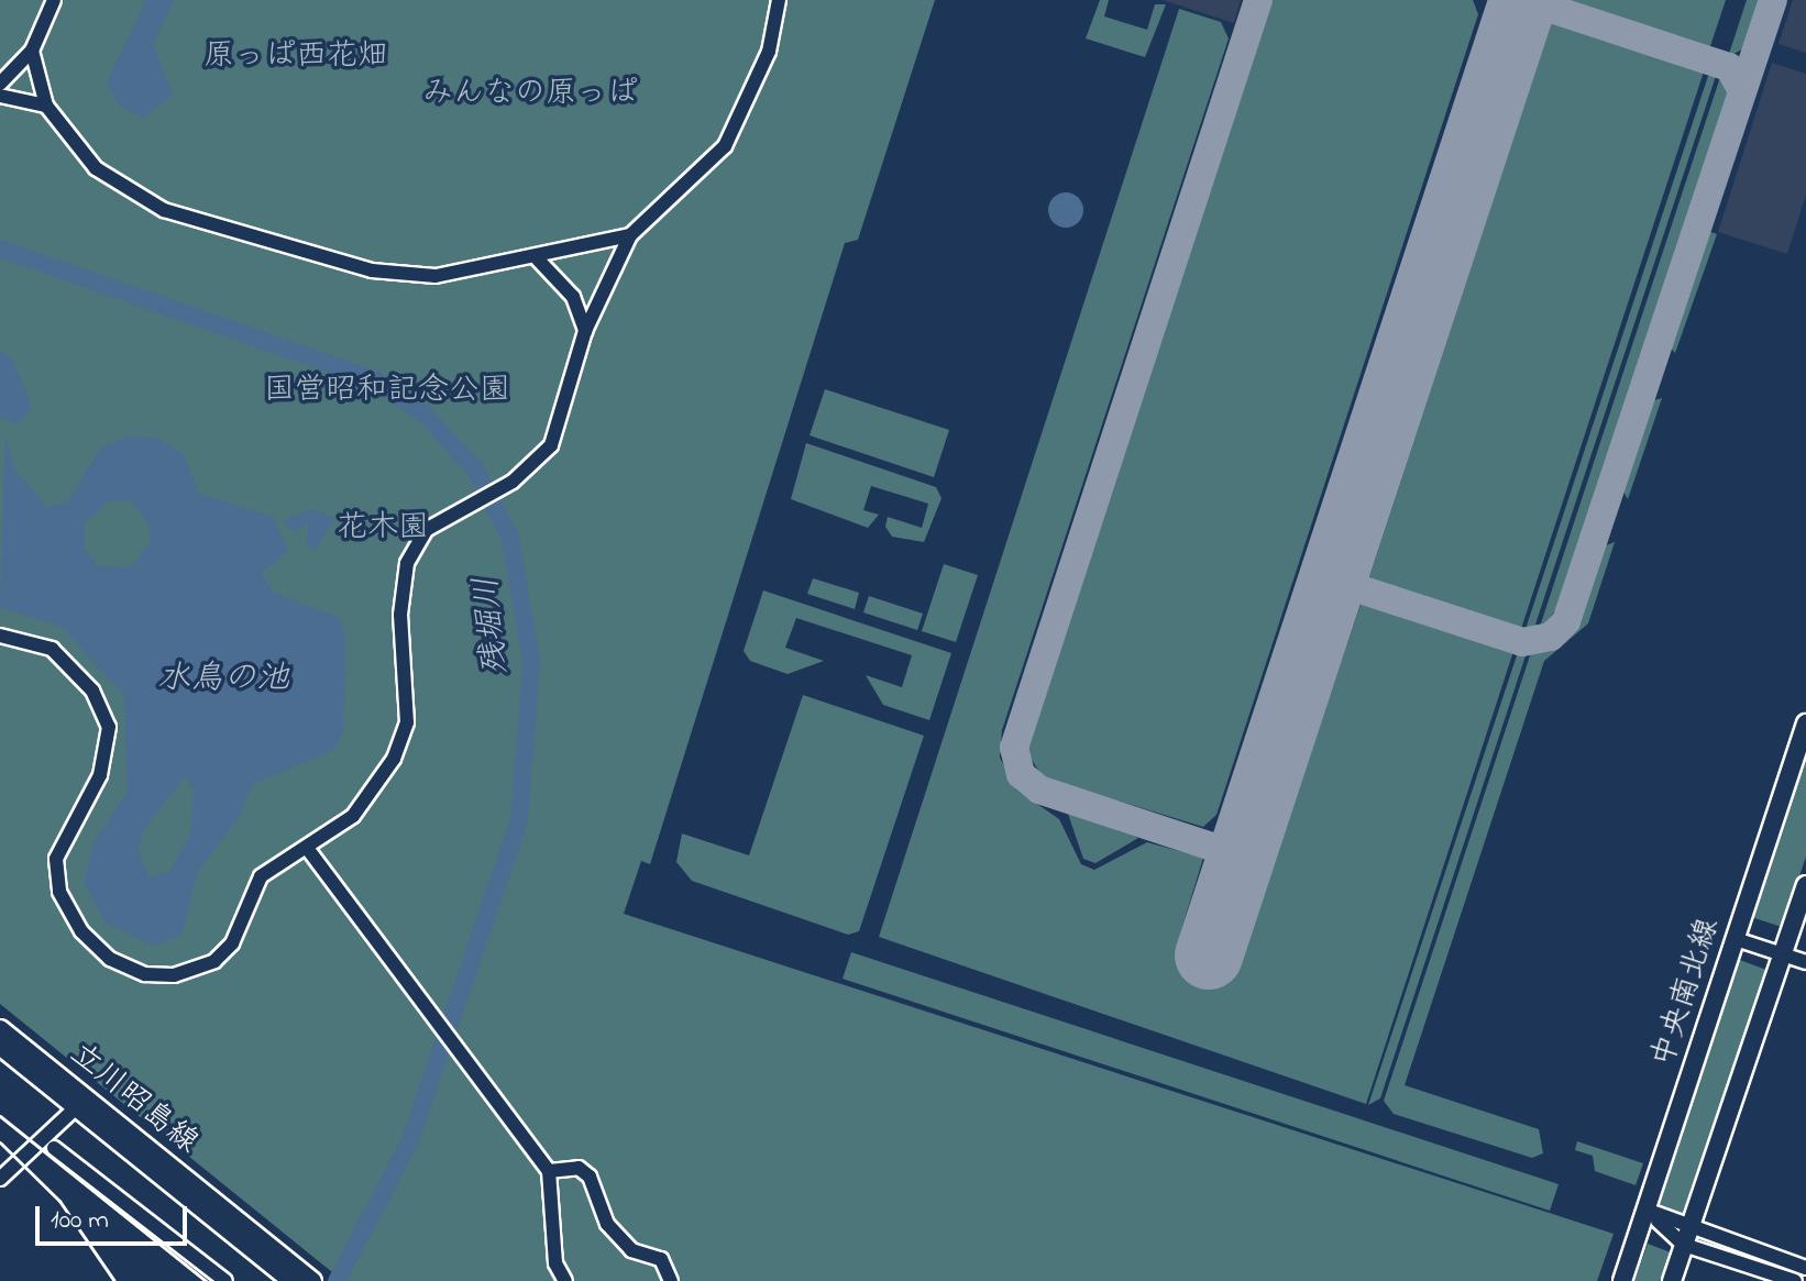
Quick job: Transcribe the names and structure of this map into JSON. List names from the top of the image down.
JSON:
{
  "streets": {
    "main road": ["中央南北線", "立川昭島線"]
  },
  "water": ["残堀川", "水鳥の池"],
  "parks": [
    "原っぱ西花畑",
    "みんなの原っぱ",
    "国営昭和記念公園",
    "花木園"
  ],
  "scale_bar": "100 m"
}
